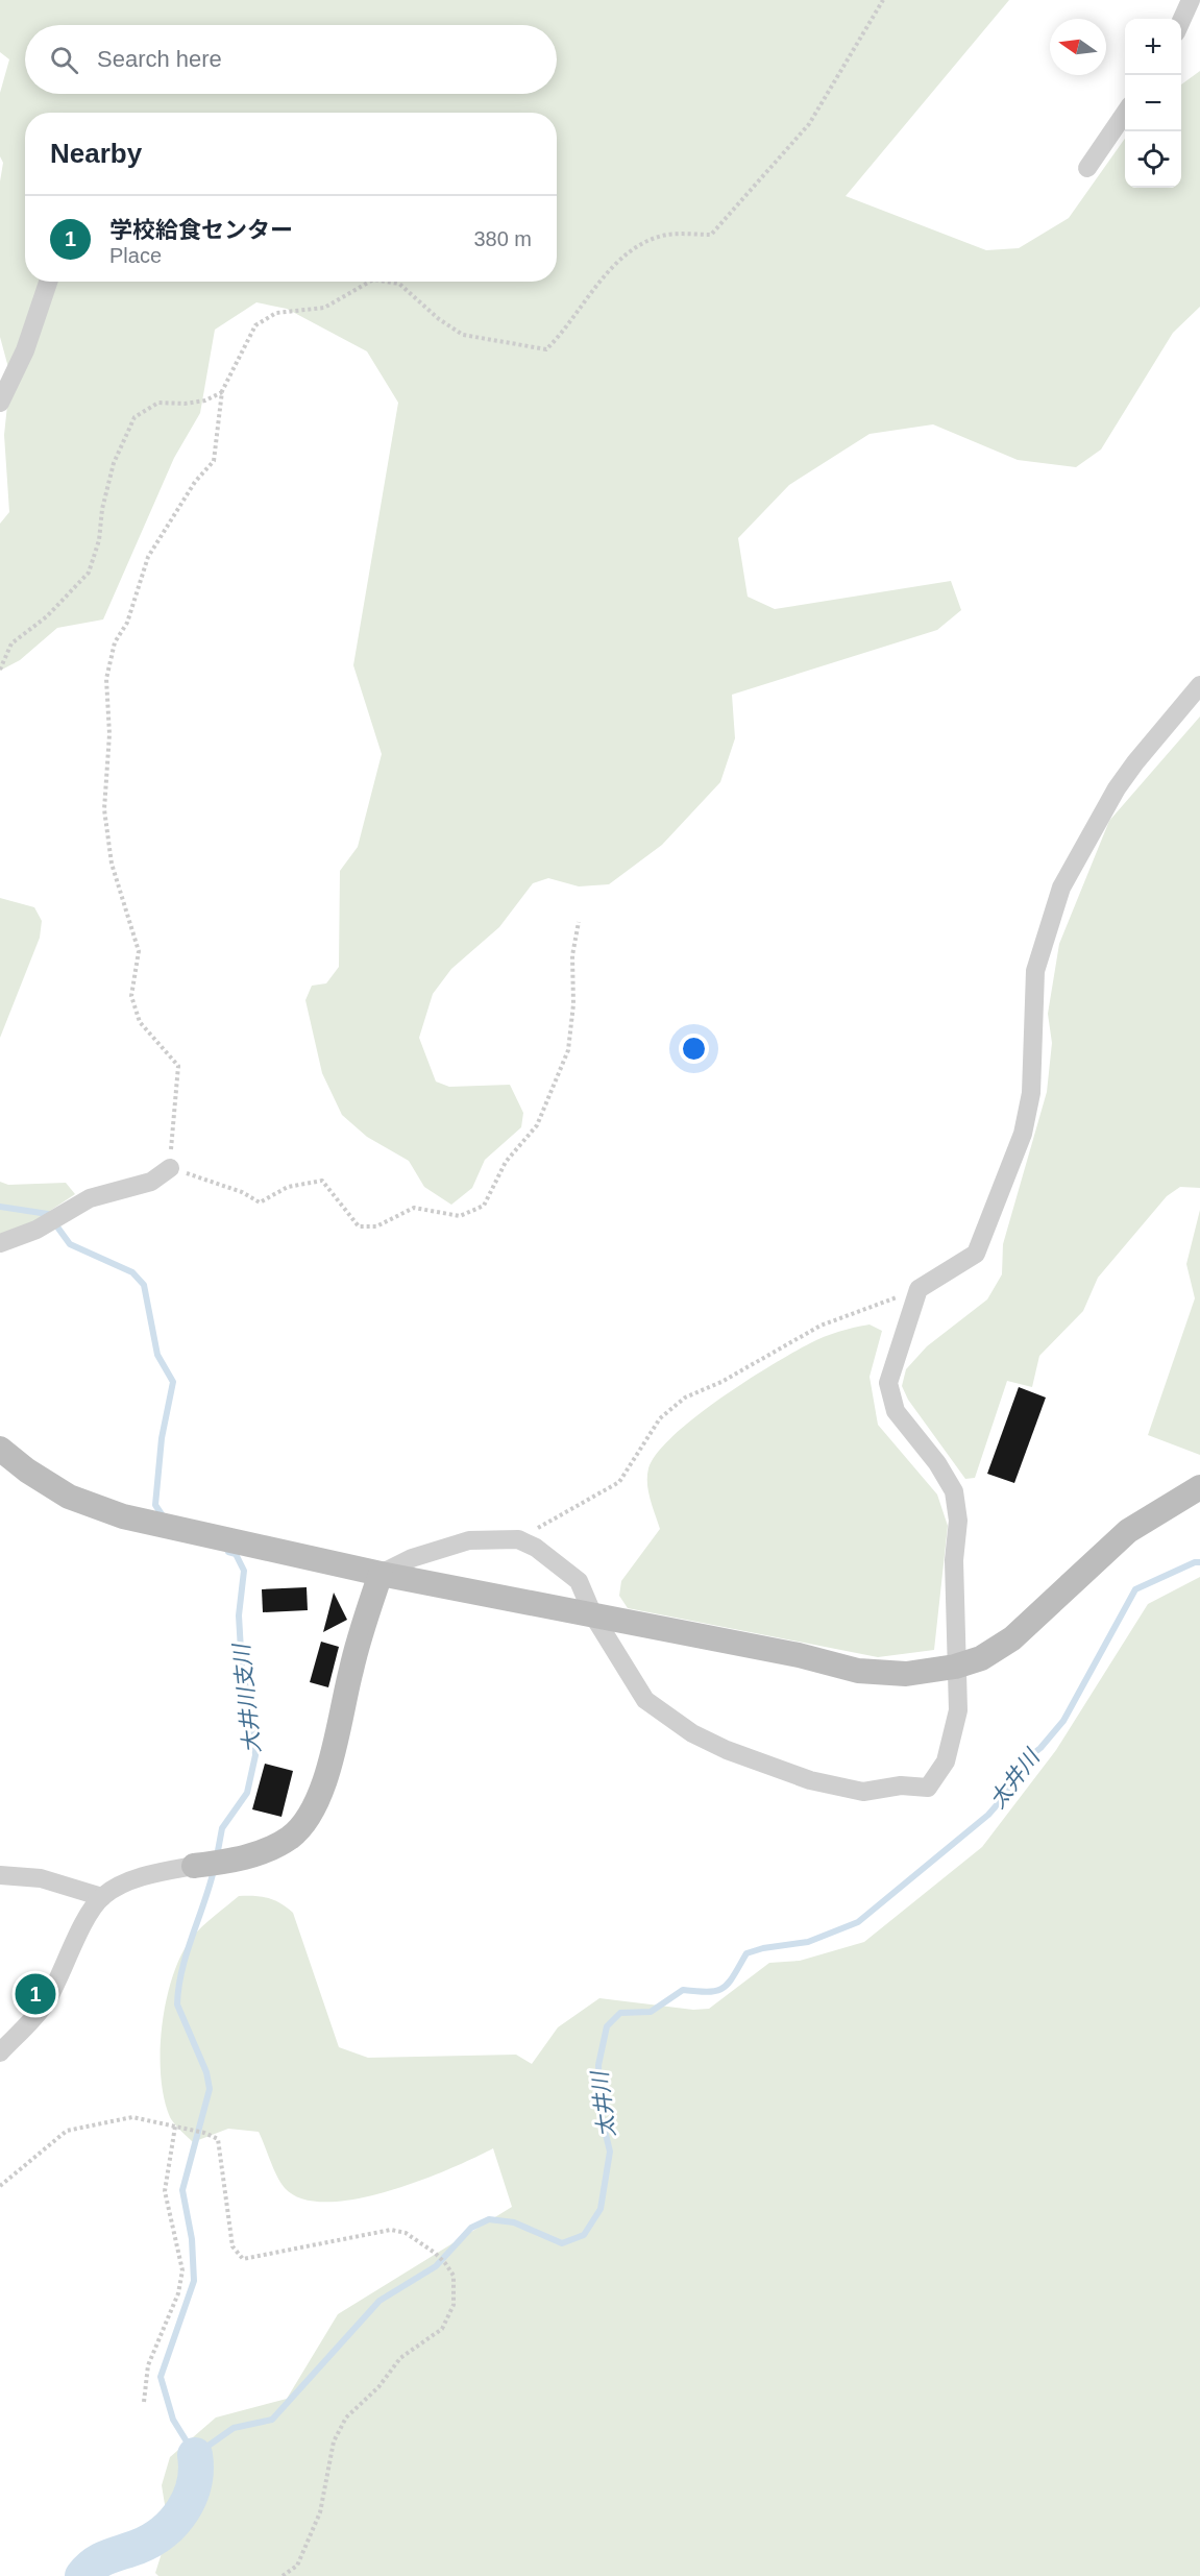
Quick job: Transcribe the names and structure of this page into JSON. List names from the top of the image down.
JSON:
{
  "water": ["大井川支川", "太井川"],
  "north": "left",
  "page": {
    "map_buttons": ["+", "−"],
    "search": "Search here",
    "heading": "Nearby",
    "list": [
      {
        "mark": "1",
        "name": "学校給食センター",
        "note": "Place",
        "value": "380 m"
      }
    ],
    "pins": "1"
  }
}
